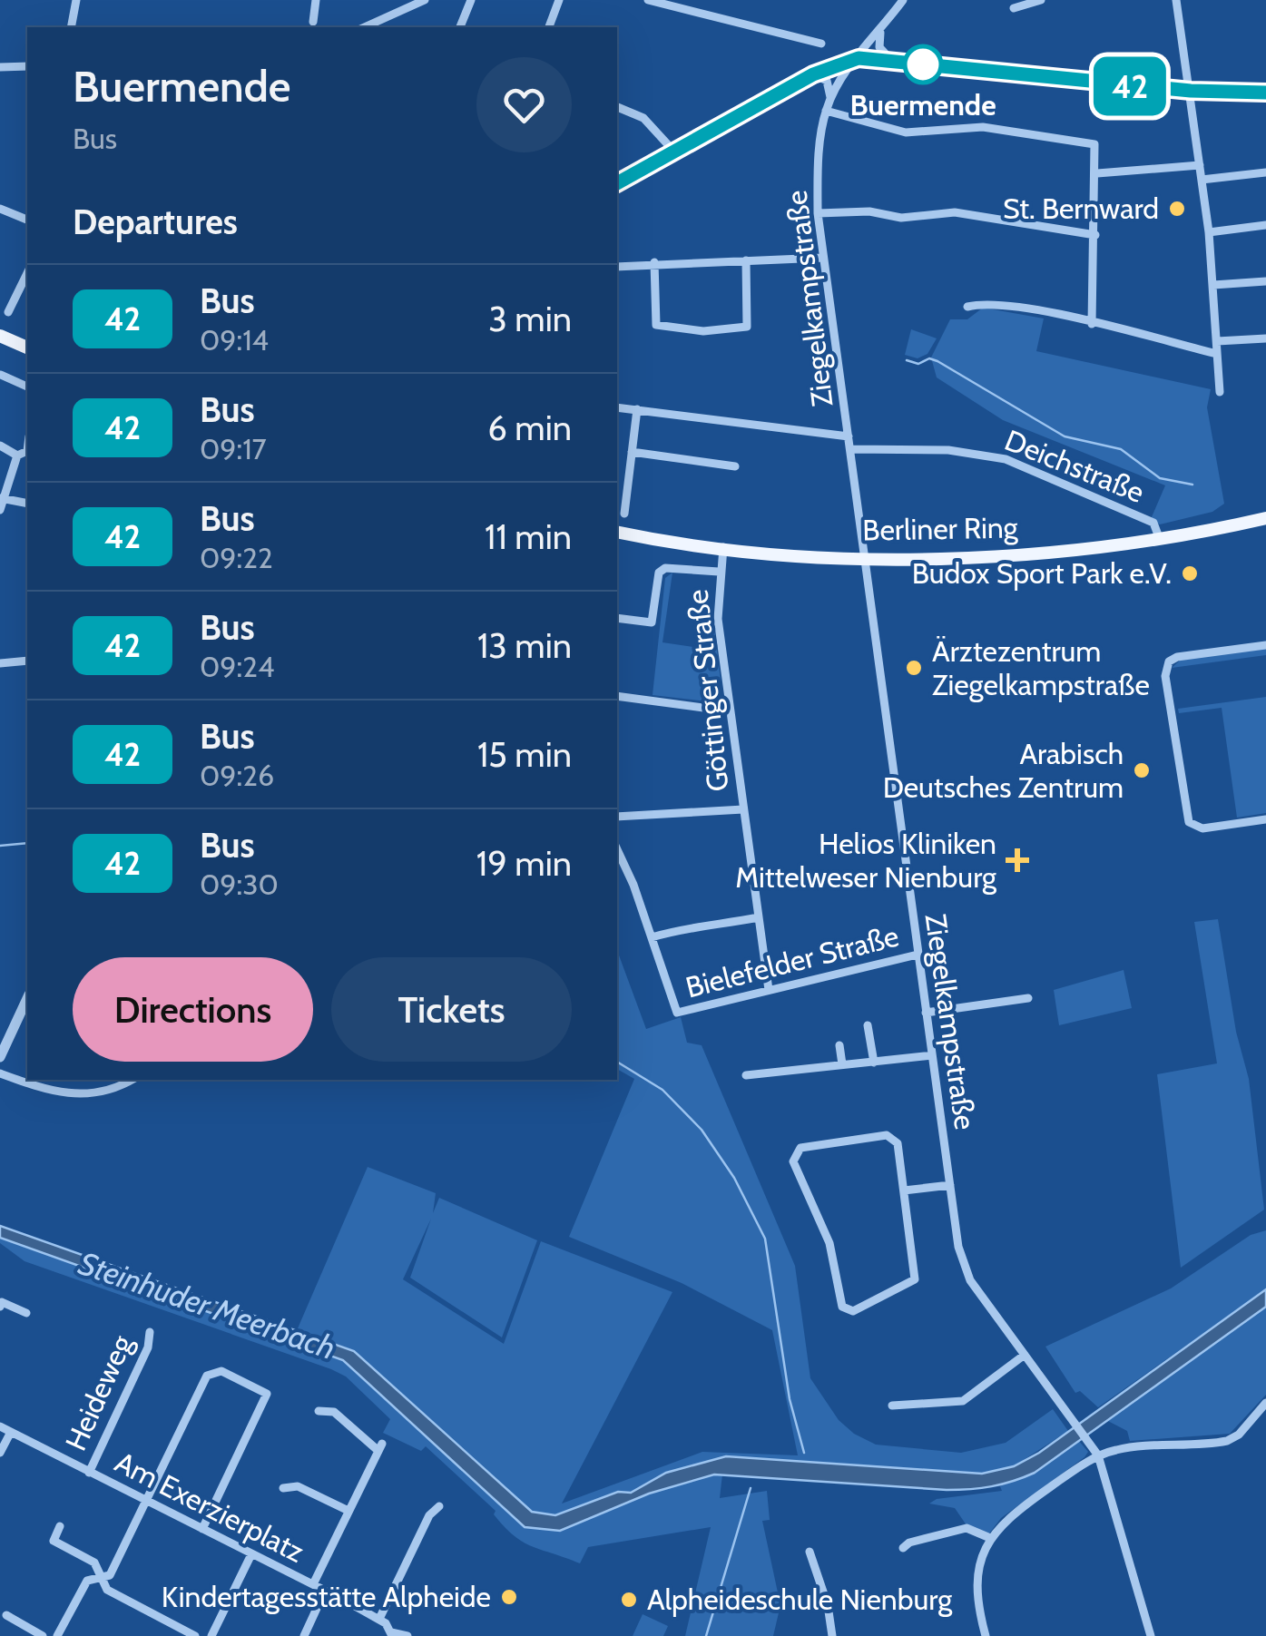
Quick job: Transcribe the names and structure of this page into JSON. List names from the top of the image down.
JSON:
{
  "streets": {
    "main road": ["Berliner Ring"],
    "street": [
      "Ziegelkampstraße",
      "Deichstraße",
      "Göttinger Straße",
      "Bielefelder Straße",
      "Heideweg",
      "Am Exerzierplatz"
    ]
  },
  "crossings": [
    ["Ziegelkampstraße", "Deichstraße"],
    ["Ziegelkampstraße", "Berliner Ring"],
    ["Ziegelkampstraße", "Bielefelder Straße"],
    ["Deichstraße", "Berliner Ring"],
    ["Berliner Ring", "Göttinger Straße"],
    ["Göttinger Straße", "Bielefelder Straße"],
    ["Heideweg", "Am Exerzierplatz"]
  ],
  "water": ["Steinhuder Meerbach"],
  "places": {
    "other": [
      "Buermende",
      "St. Bernward",
      "Budox Sport Park e.V.",
      "Ärztezentrum Ziegelkampstraße",
      "Arabisch Deutsches Zentrum",
      "Kindertagesstätte Alpheide",
      "Alpheideschule Nienburg"
    ],
    "health": ["Helios Kliniken Mittelweser Nienburg"]
  },
  "lines": ["bus line 42"],
  "page": {
    "on_map": "42",
    "heading": [
      ["Buermende", "Bus"],
      "Departures"
    ],
    "list": [
      {
        "mark": "42",
        "name": "Bus",
        "note": "09:14",
        "value": "3 min"
      },
      {
        "mark": "42",
        "name": "Bus",
        "note": "09:17",
        "value": "6 min"
      },
      {
        "mark": "42",
        "name": "Bus",
        "note": "09:22",
        "value": "11 min"
      },
      {
        "mark": "42",
        "name": "Bus",
        "note": "09:24",
        "value": "13 min"
      },
      {
        "mark": "42",
        "name": "Bus",
        "note": "09:26",
        "value": "15 min"
      },
      {
        "mark": "42",
        "name": "Bus",
        "note": "09:30",
        "value": "19 min"
      }
    ],
    "buttons": ["Directions", "Tickets"]
  }
}
